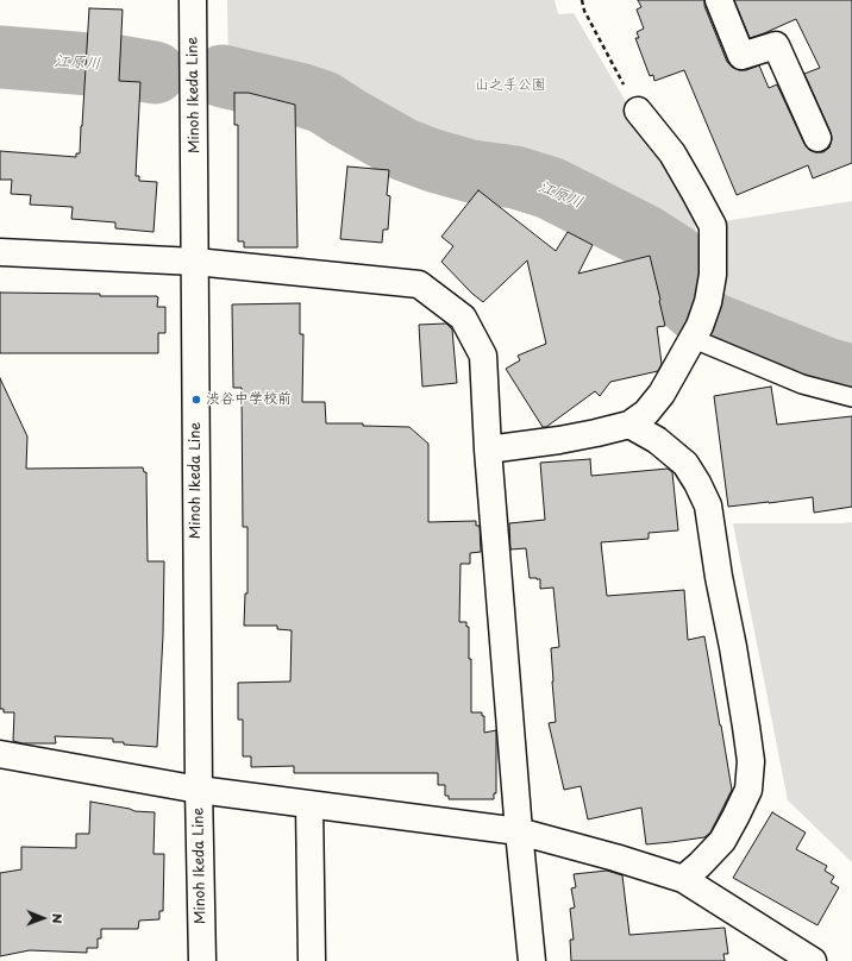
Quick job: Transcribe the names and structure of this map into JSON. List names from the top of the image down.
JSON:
{
  "streets": {
    "street": ["Minoh Ikeda Line"]
  },
  "water": ["江原川"],
  "parks": ["山之手公園"],
  "places": ["渋谷中学校前"],
  "north": "right"
}
